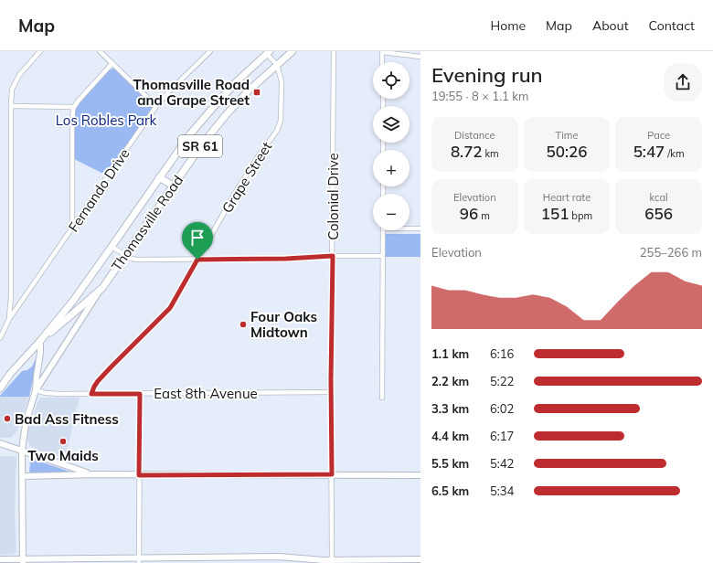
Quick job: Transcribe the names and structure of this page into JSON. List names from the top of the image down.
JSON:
{
  "streets": {
    "main road": ["SR 61", "Thomasville Road"],
    "street": [
      "Grape Street",
      "Fernando Drive",
      "Colonial Drive",
      "East 8th Avenue"
    ]
  },
  "crossings": [
    ["Grape Street", "Thomasville Road"],
    ["Grape Street", "East 8th Avenue"],
    ["Colonial Drive", "East 8th Avenue"]
  ],
  "parks": ["Los Robles Park"],
  "places": {
    "transit": ["Thomasville Road and Grape Street"],
    "other": ["Four Oaks Midtown", "Bad Ass Fitness", "Two Maids"]
  },
  "page": {
    "header": "Map",
    "nav": [
      "Home",
      "Map",
      "About",
      "Contact"
    ],
    "heading": ["Evening run", "19:55 · 8 × 1.1 km"],
    "map_buttons": ["+", "−"],
    "stats": [
      ["Distance", "8.72 km"],
      ["Time", "50:26"],
      ["Pace", "5:47 /km"],
      ["Elevation", "96 m"],
      ["Heart rate", "151 bpm"],
      ["kcal", "656"]
    ],
    "chart": ["Elevation", "255–266 m"],
    "list": [
      {
        "name": "1.1 km",
        "note": "6:16"
      },
      {
        "name": "2.2 km",
        "note": "5:22"
      },
      {
        "name": "3.3 km",
        "note": "6:02"
      },
      {
        "name": "4.4 km",
        "note": "6:17"
      },
      {
        "name": "5.5 km",
        "note": "5:42"
      },
      {
        "name": "6.5 km",
        "note": "5:34"
      }
    ]
  }
}
